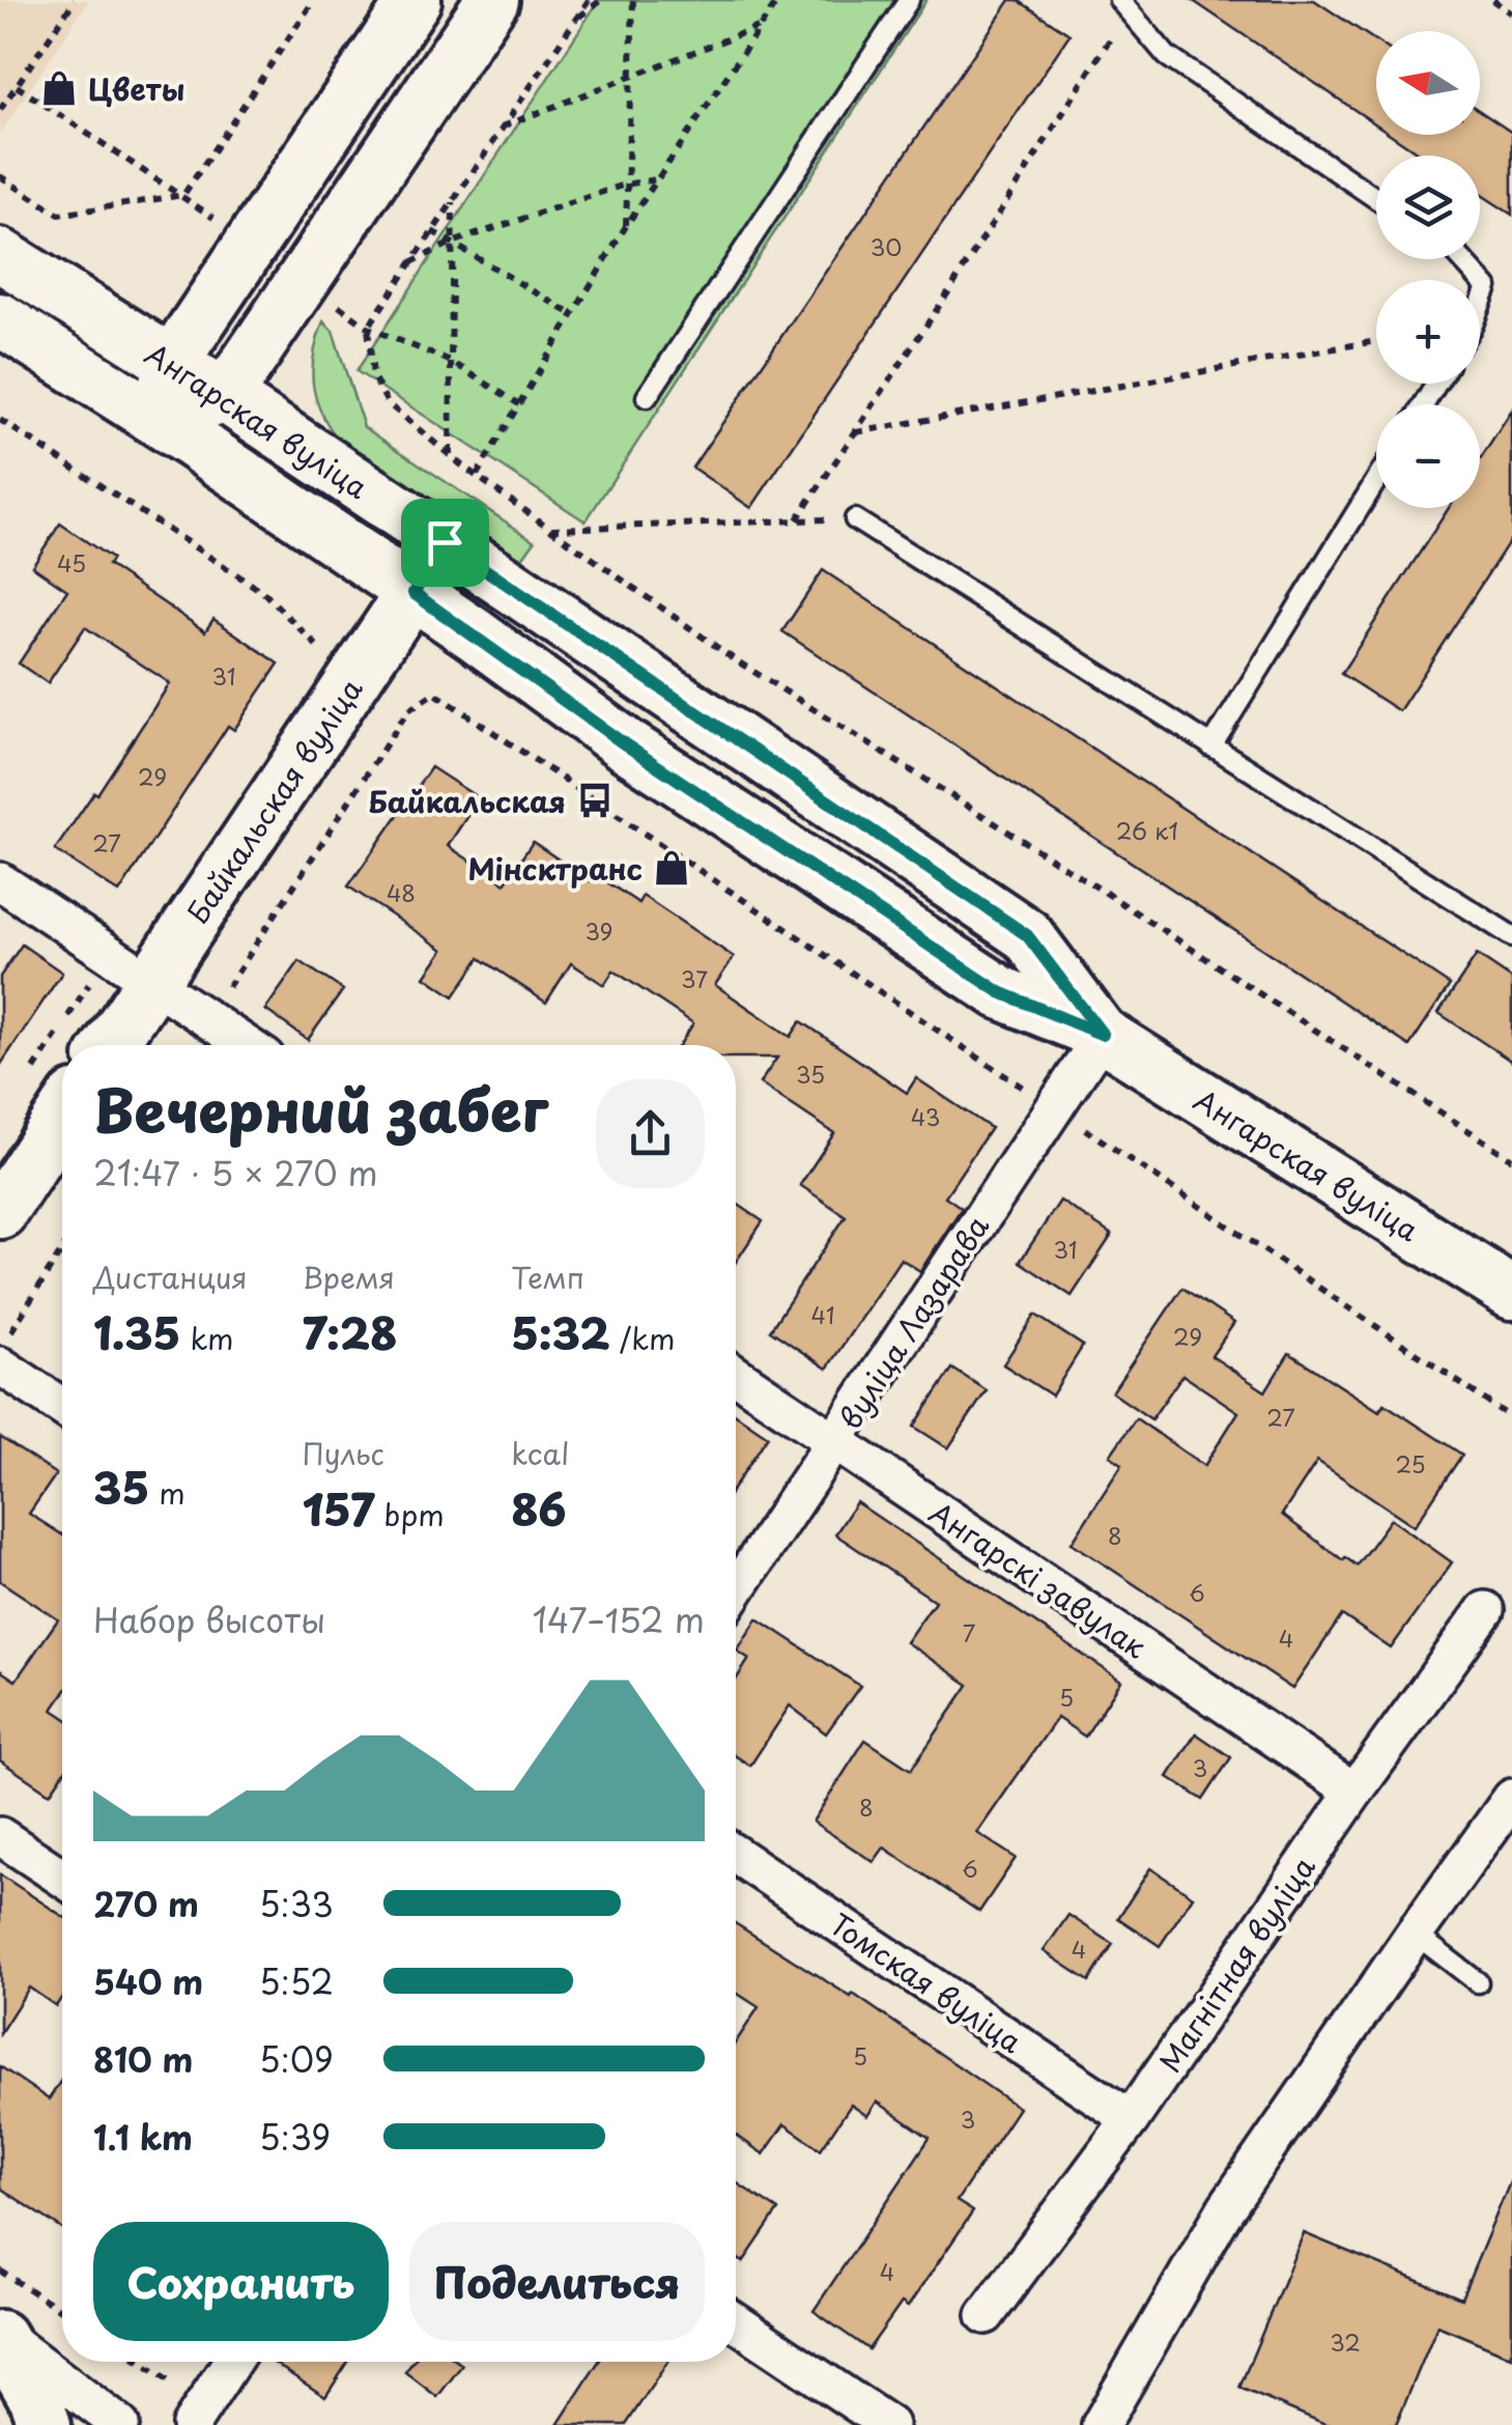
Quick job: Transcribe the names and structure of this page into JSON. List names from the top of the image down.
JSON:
{
  "streets": {
    "main road": ["Ангарская вуліца", "Байкальская вуліца"],
    "street": [
      "вуліца Лазарава",
      "Ангарскі завулак",
      "Магнітная вуліца",
      "Томская вуліца"
    ]
  },
  "crossings": [
    ["Ангарская вуліца", "Байкальская вуліца"],
    ["Ангарская вуліца", "вуліца Лазарава"],
    ["вуліца Лазарава", "Ангарскі завулак"],
    ["Ангарскі завулак", "Магнітная вуліца"],
    ["Магнітная вуліца", "Томская вуліца"]
  ],
  "places": {
    "shop": ["Цветы", "Мінсктранс"],
    "bus stop": ["Байкальская"]
  },
  "house_numbers": [
    "30",
    "45",
    "31",
    "29",
    "26 к1",
    "27",
    "48",
    "39",
    "37",
    "35",
    "43",
    "31",
    "41",
    "29",
    "27",
    "25",
    "8",
    "6",
    "7",
    "4",
    "5",
    "3",
    "8",
    "6",
    "4",
    "5",
    "3",
    "4",
    "32"
  ],
  "north": "left",
  "page": {
    "map_buttons": ["+", "−"],
    "heading": ["Вечерний забег", "21:47 · 5 × 270 m"],
    "stats": [
      ["Дистанция", "1.35 km"],
      ["Время", "7:28"],
      ["Темп", "5:32 /km"],
      ["35 m"],
      ["Пульс", "157 bpm"],
      ["kcal", "86"]
    ],
    "chart": ["Набор высоты", "147–152 m"],
    "list": [
      {
        "name": "270 m",
        "note": "5:33"
      },
      {
        "name": "540 m",
        "note": "5:52"
      },
      {
        "name": "810 m",
        "note": "5:09"
      },
      {
        "name": "1.1 km",
        "note": "5:39"
      }
    ],
    "buttons": ["Сохранить", "Поделиться"]
  }
}
